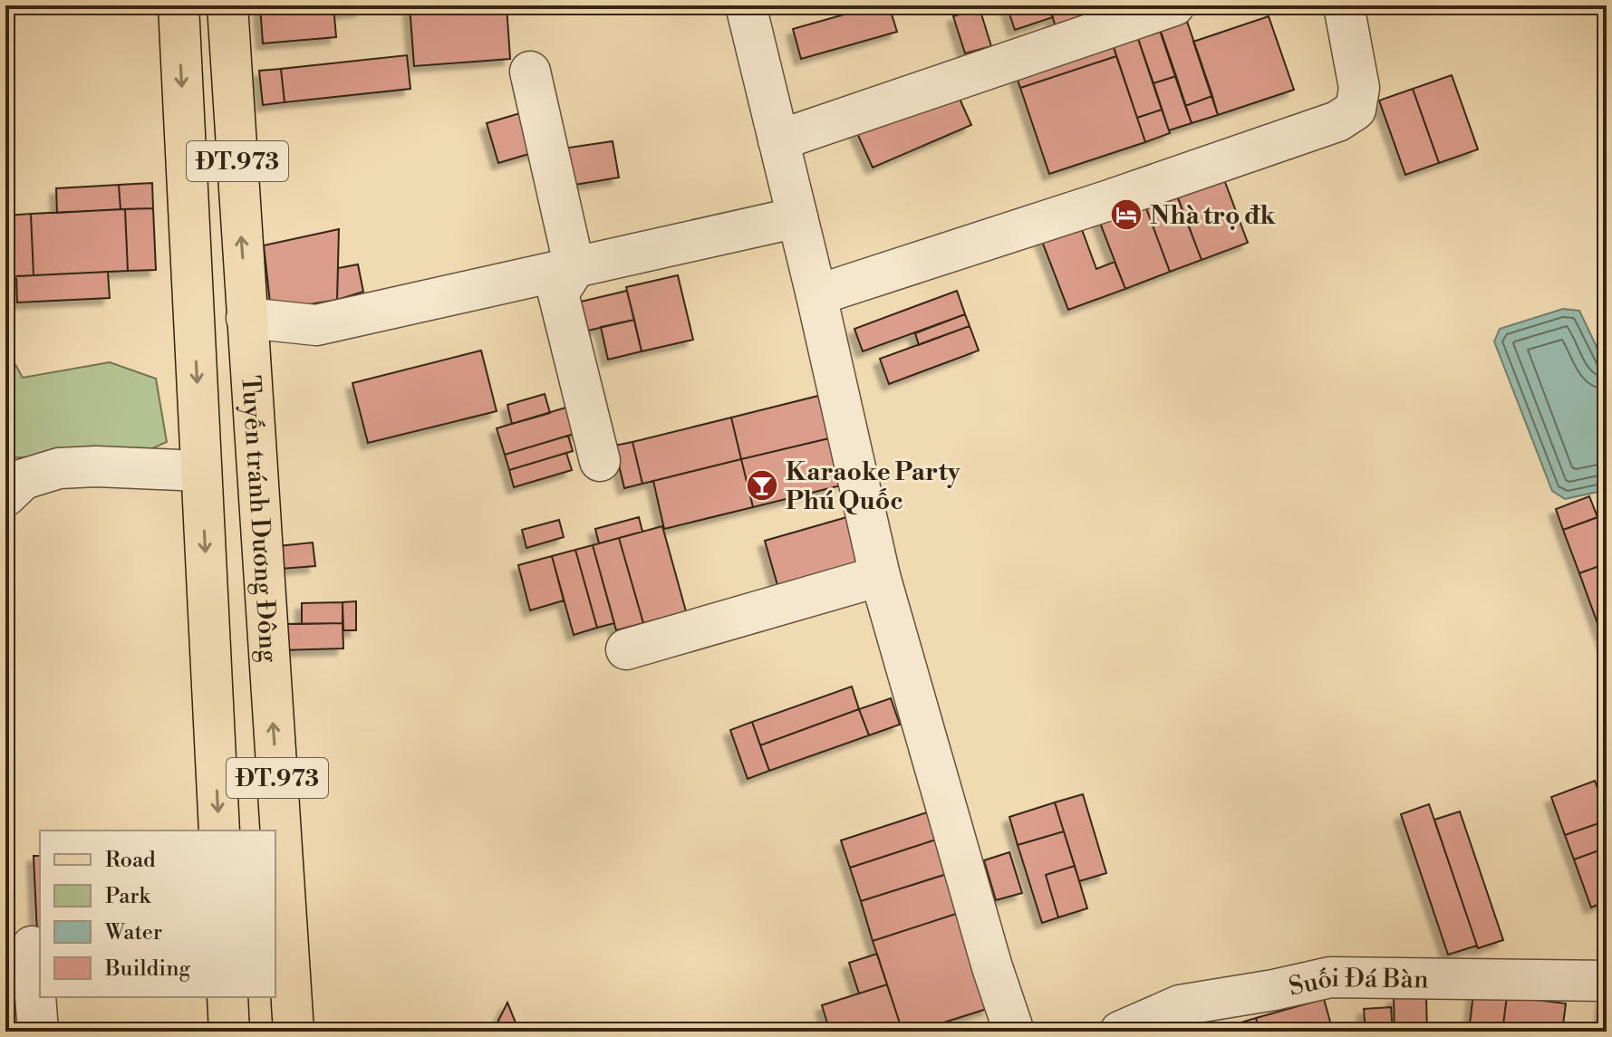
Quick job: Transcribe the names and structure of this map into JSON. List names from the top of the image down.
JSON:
{
  "streets": {
    "main road": ["ĐT.973", "Tuyến tránh Dương Đông"],
    "street": ["Suối Đá Bàn"]
  },
  "places": {
    "hotel": ["Nhà trọ đk"],
    "bar": ["Karaoke Party Phú Quốc"]
  },
  "legend": [
    "Road",
    "Park",
    "Water",
    "Building"
  ]
}
